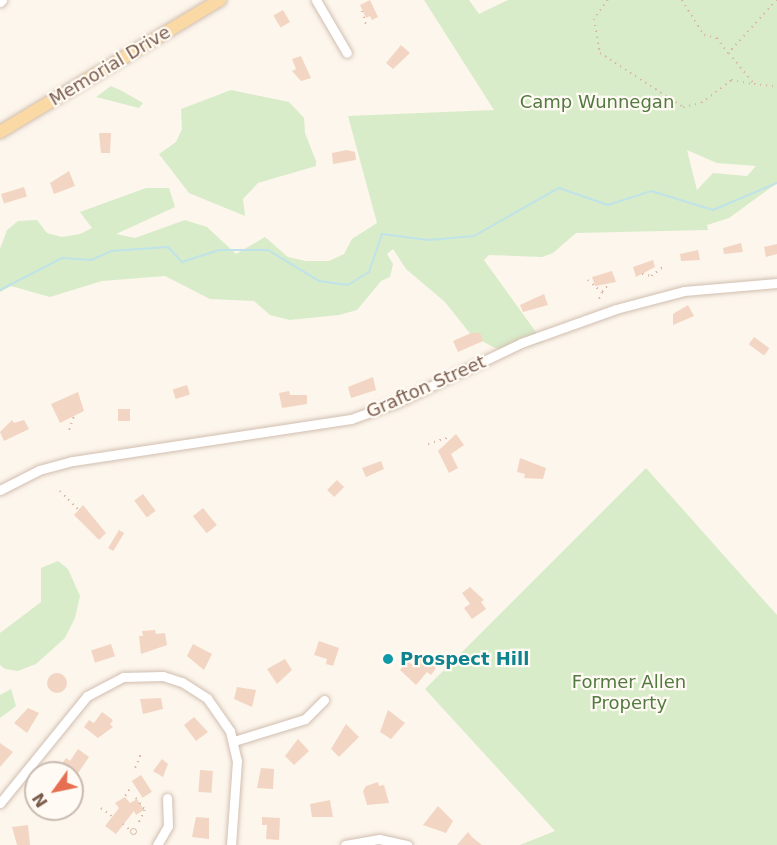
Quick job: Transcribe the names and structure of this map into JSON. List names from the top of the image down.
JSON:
{
  "streets": {
    "main road": ["Memorial Drive"],
    "street": ["Grafton Street"]
  },
  "parks": ["Camp Wunnegan", "Former Allen Property"],
  "places": ["Prospect Hill"],
  "north": "bottom left"
}
